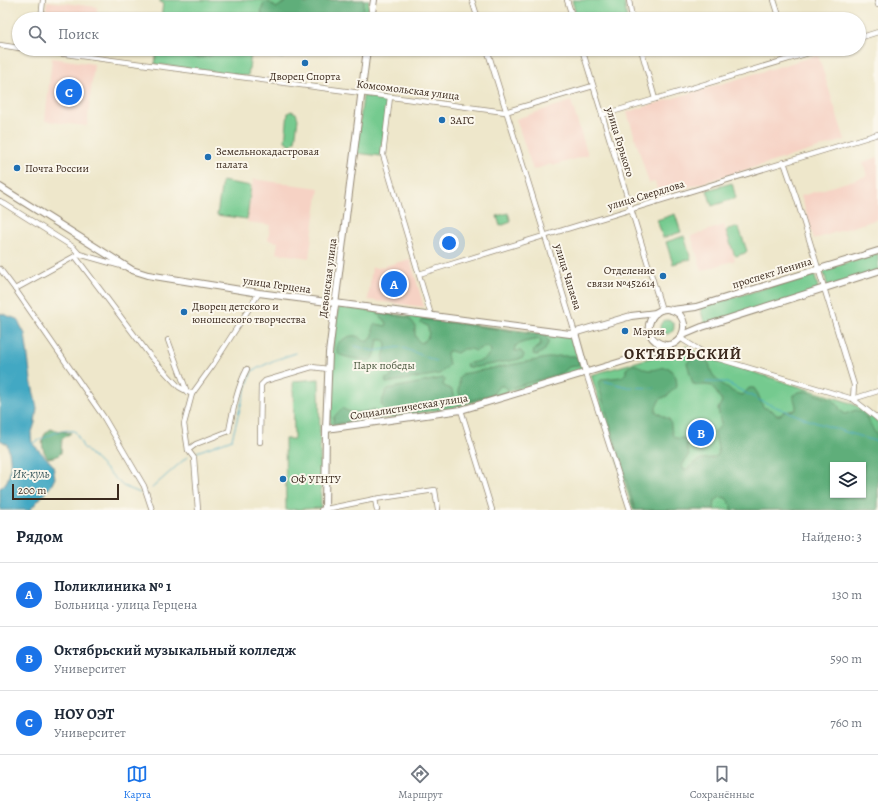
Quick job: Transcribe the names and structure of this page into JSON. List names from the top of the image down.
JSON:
{
  "streets": {
    "main road": [
      "проспект Ленина",
      "улица Чапаева",
      "Девонская улица",
      "улица Герцена",
      "Социалистическая улица"
    ],
    "street": ["Комсомольская улица", "улица Горького", "улица Свердлова"]
  },
  "crossings": [
    ["Комсомольская улица", "улица Горького"],
    ["Комсомольская улица", "улица Чапаева"],
    ["Комсомольская улица", "Девонская улица"],
    ["улица Горького", "улица Свердлова"],
    ["улица Горького", "проспект Ленина"],
    ["улица Свердлова", "улица Чапаева"],
    ["улица Чапаева", "улица Герцена"],
    ["улица Чапаева", "Социалистическая улица"],
    ["Девонская улица", "улица Герцена"],
    ["Девонская улица", "Социалистическая улица"]
  ],
  "districts": ["ОКТЯБРЬСКИЙ"],
  "water": ["Ик-куль"],
  "parks": ["Парк победы"],
  "places": [
    "Дворец Спорта",
    "ЗАГС",
    "Земельнокадастровая палата",
    "Почта России",
    "Отделение связи №452614",
    "Дворец детского и юношеского творчества",
    "Мэрия",
    "ОФ УГНТУ"
  ],
  "scale_bar": "200 m",
  "page": {
    "search": "Поиск",
    "pins": ["C", "A", "B"],
    "scale": "200 m",
    "heading": ["Рядом", "Найдено: 3"],
    "list": [
      {
        "mark": "A",
        "name": "Поликлиника № 1",
        "note": "Больница · улица Герцена",
        "value": "130 m"
      },
      {
        "mark": "B",
        "name": "Октябрьский музыкальный колледж",
        "note": "Университет",
        "value": "590 m"
      },
      {
        "mark": "C",
        "name": "НОУ ОЭТ",
        "note": "Университет",
        "value": "760 m"
      }
    ],
    "nav": ["Карта", "Маршрут", "Сохранённые"]
  }
}
